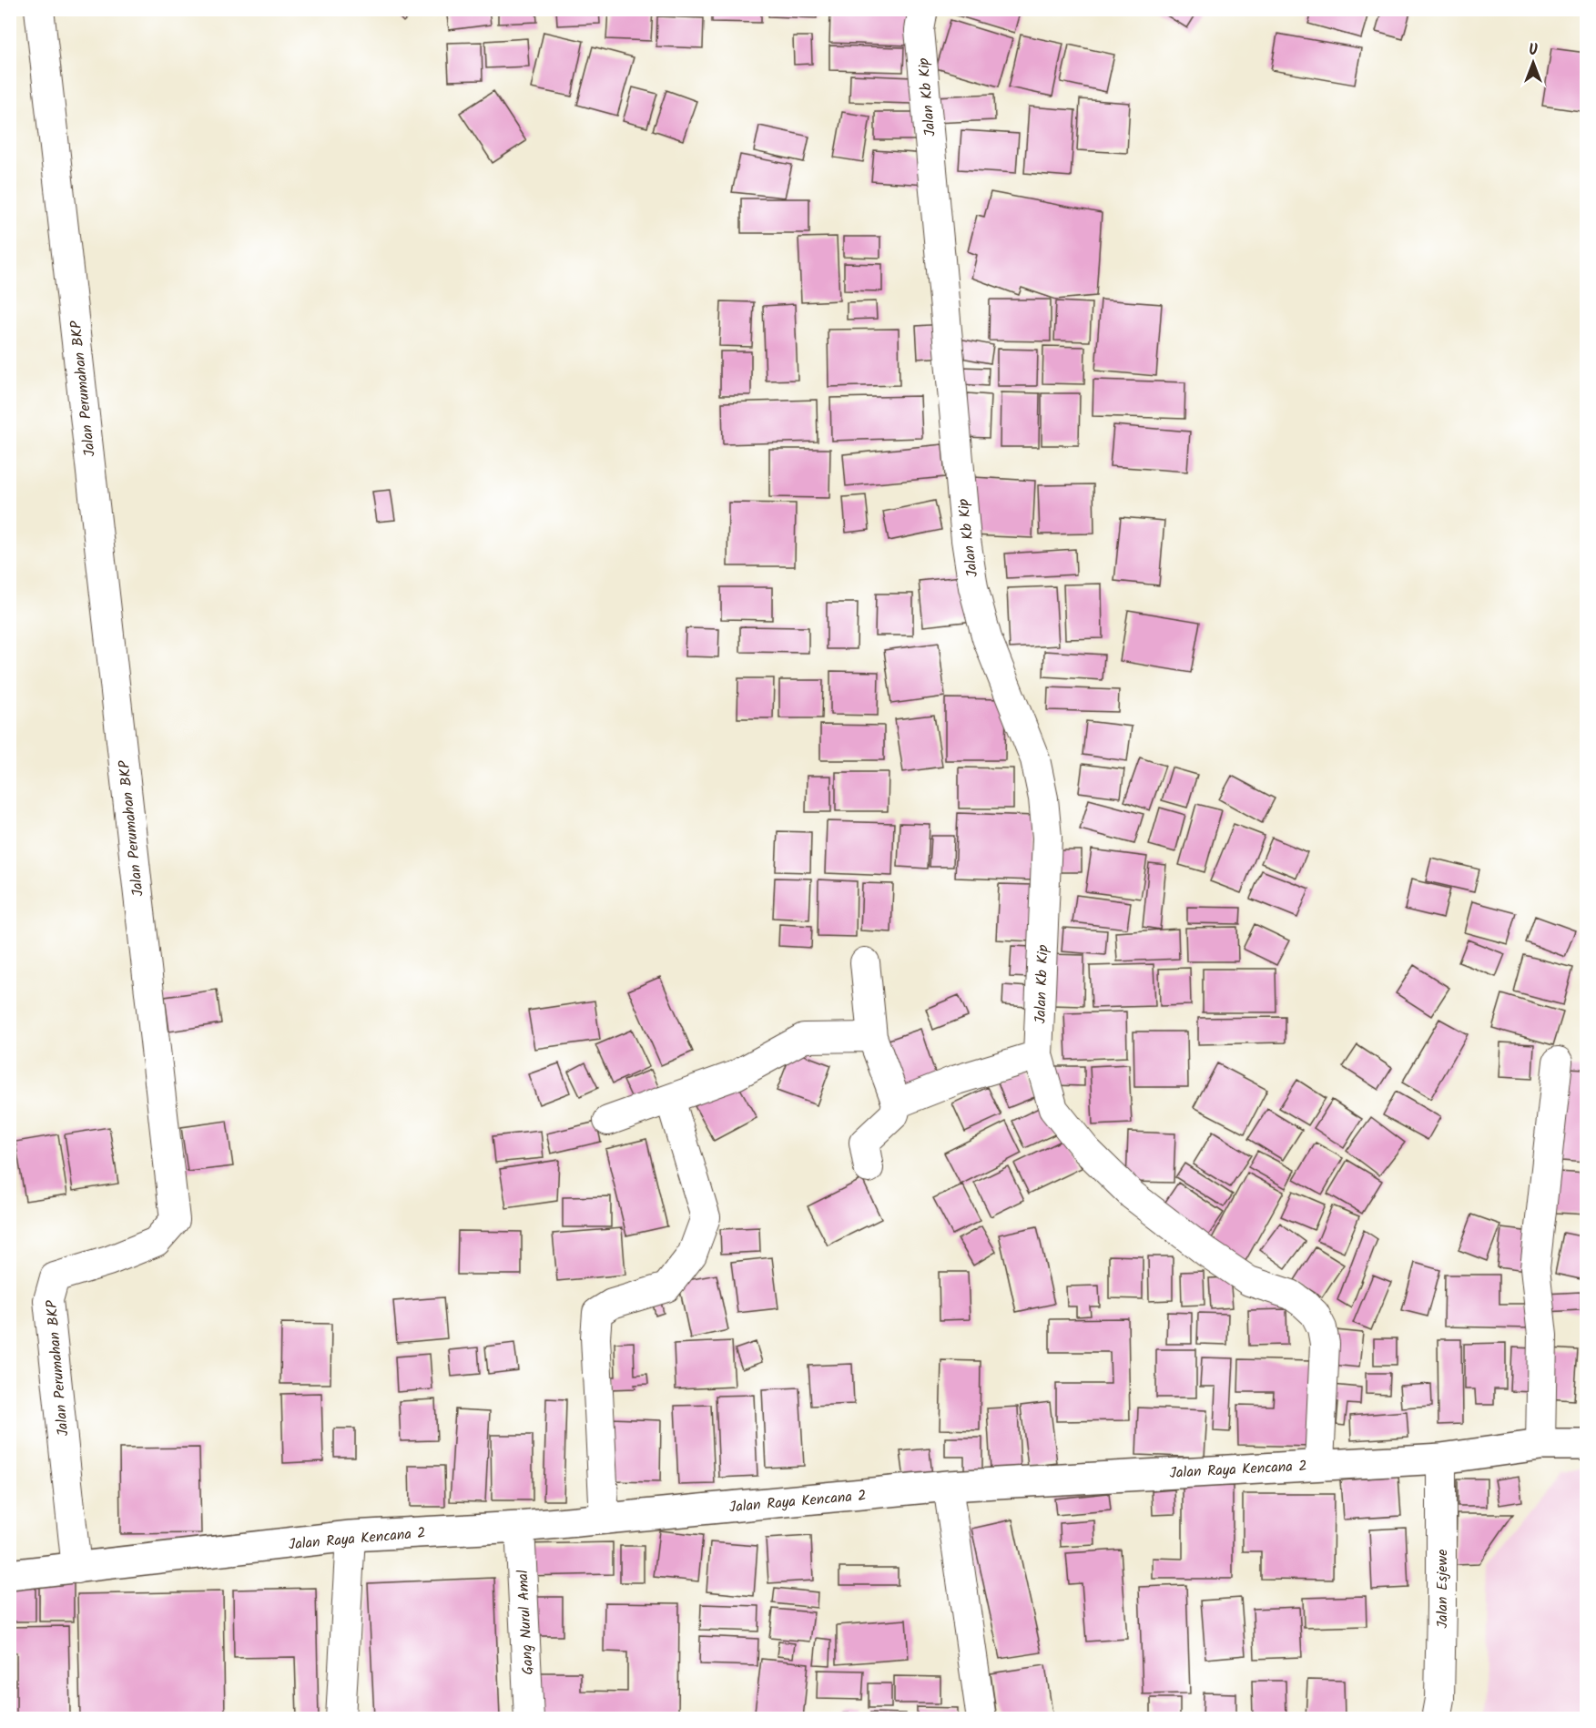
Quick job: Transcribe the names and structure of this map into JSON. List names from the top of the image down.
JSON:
{
  "streets": {
    "street": [
      "Jalan Kb Kip",
      "Jalan Perumahan BKP",
      "Jalan Raya Kencana 2",
      "Jalan Esjewe",
      "Gang Nurul Amal"
    ]
  },
  "crossings": [
    ["Jalan Kb Kip", "Jalan Raya Kencana 2"],
    ["Jalan Perumahan BKP", "Jalan Raya Kencana 2"],
    ["Jalan Raya Kencana 2", "Jalan Esjewe"],
    ["Jalan Raya Kencana 2", "Gang Nurul Amal"]
  ],
  "north": "top"
}
